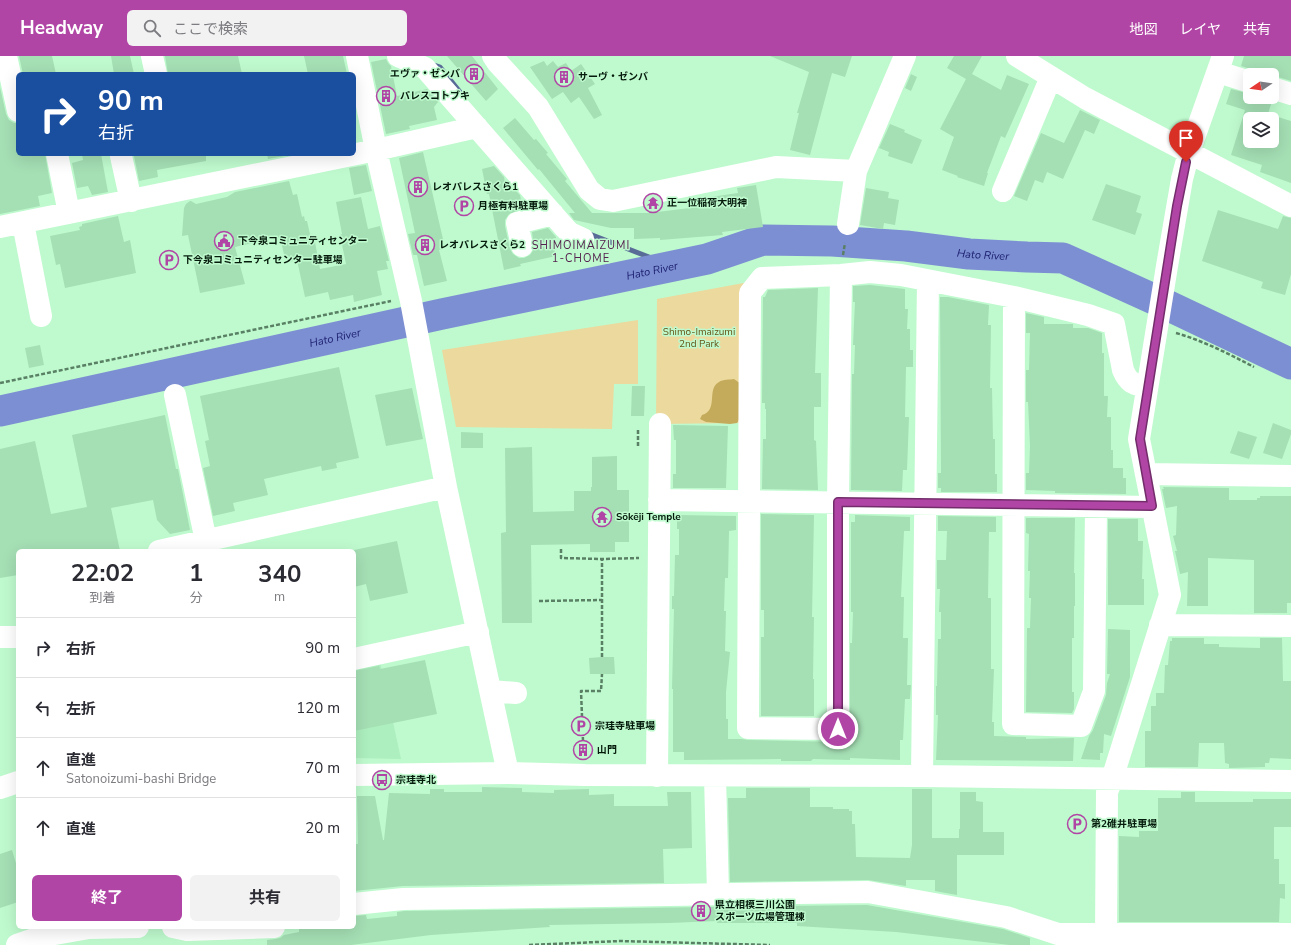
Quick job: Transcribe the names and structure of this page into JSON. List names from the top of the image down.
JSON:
{
  "districts": ["SHIMOIMAIZUMI 1-CHOME"],
  "water": ["Hato River"],
  "parks": ["Shimo-Imaizumi 2nd Park"],
  "places": {
    "building": [
      "エヴァ・ゼンバ",
      "サーヴ・ゼンバ",
      "パレスコトブキ",
      "レオパレスさくら1",
      "レオパレスさくら2",
      "山門",
      "県立相模三川公園 スポーツ広場管理棟"
    ],
    "temple": ["正一位稲荷大明神", "Sōkēji Temple"],
    "parking": [
      "月極有料駐車場",
      "下今泉コミュニティセンター駐車場",
      "宗珪寺駐車場",
      "第2碓井駐車場"
    ],
    "public building": ["下今泉コミュニティセンター"],
    "bus stop": ["宗珪寺北"]
  },
  "north": "left",
  "page": {
    "header": "Headway",
    "search": "ここで検索",
    "nav": ["地図", "レイヤ", "共有"],
    "turn": ["90 m", "右折"],
    "eta": [
      "22:02",
      "到着",
      "1",
      "分",
      "340",
      "m"
    ],
    "list": [
      {
        "name": "右折",
        "value": "90 m"
      },
      {
        "name": "左折",
        "value": "120 m"
      },
      {
        "name": "直進",
        "note": "Satonoizumi-bashi Bridge",
        "value": "70 m"
      },
      {
        "name": "直進",
        "value": "20 m"
      }
    ],
    "buttons": ["終了", "共有"]
  }
}
